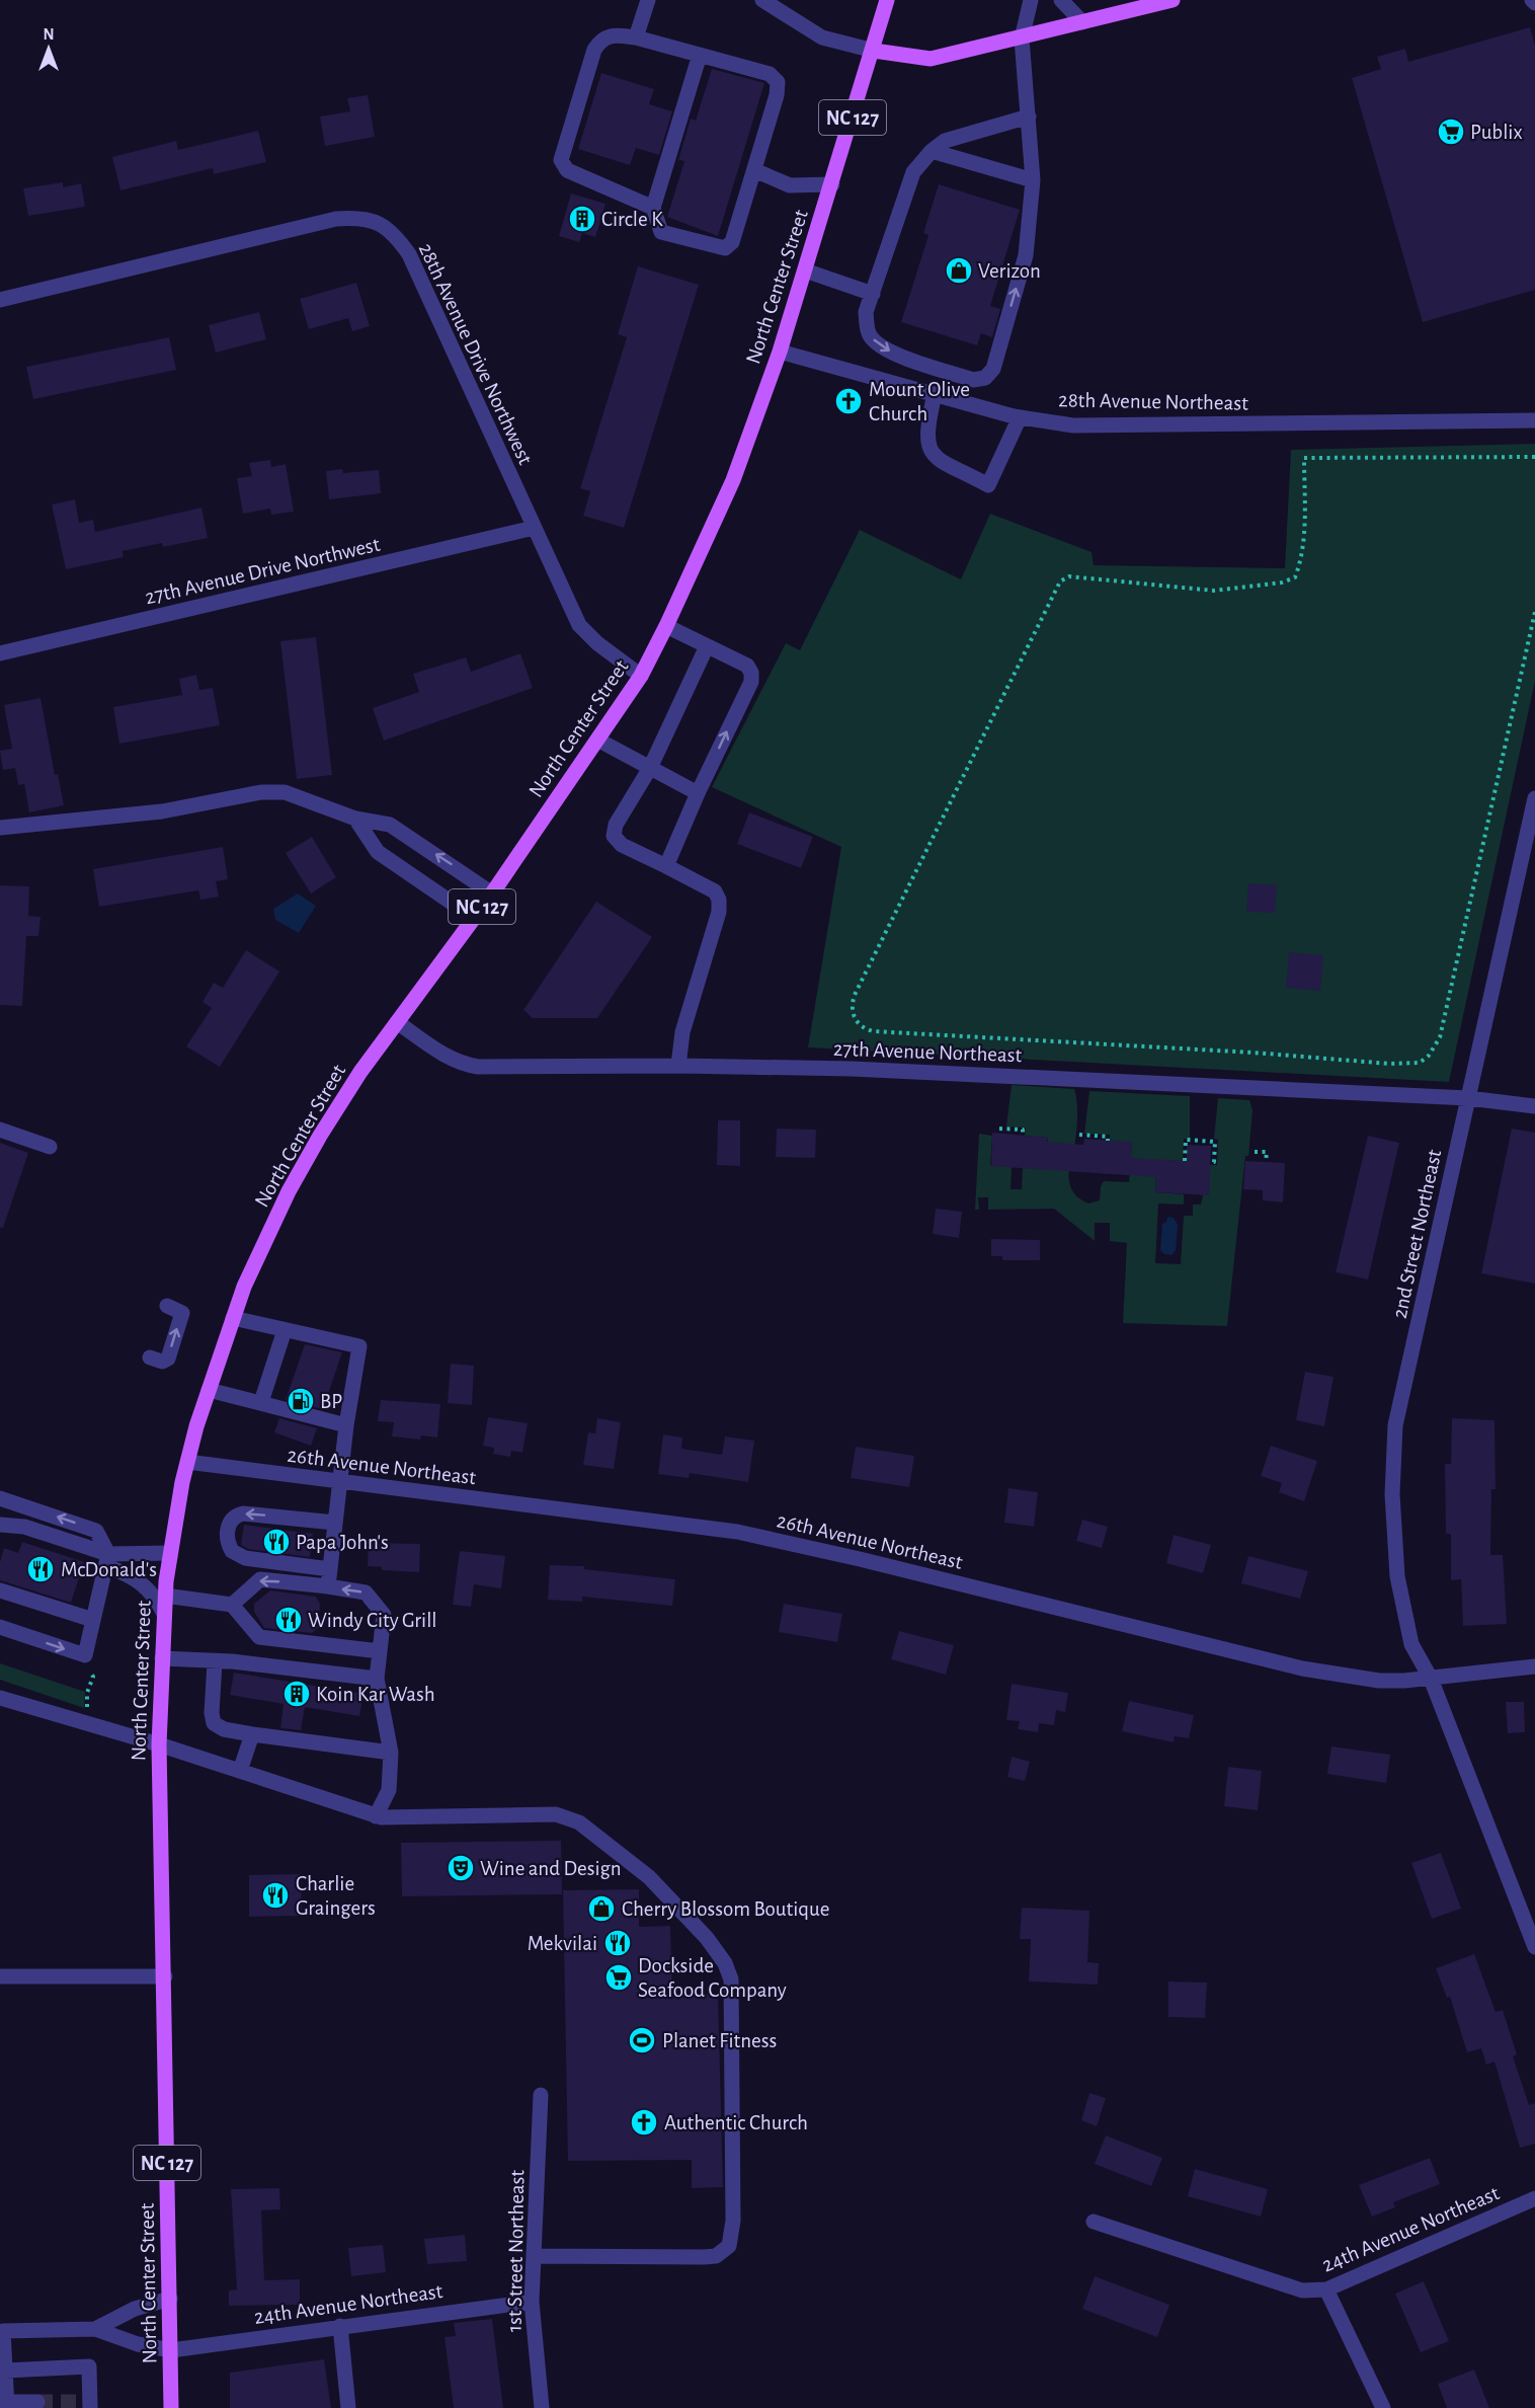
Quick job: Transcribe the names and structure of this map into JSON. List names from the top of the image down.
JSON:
{
  "streets": {
    "main road": ["NC 127", "North Center Street"],
    "street": [
      "28th Avenue Drive Northwest",
      "28th Avenue Northeast",
      "27th Avenue Drive Northwest",
      "27th Avenue Northeast",
      "2nd Street Northeast",
      "26th Avenue Northeast",
      "24th Avenue Northeast",
      "1st Street Northeast"
    ]
  },
  "crossings": [
    ["North Center Street", "28th Avenue Drive Northwest"],
    ["North Center Street", "28th Avenue Northeast"],
    ["North Center Street", "27th Avenue Northeast"],
    ["North Center Street", "26th Avenue Northeast"],
    ["North Center Street", "24th Avenue Northeast"],
    ["28th Avenue Drive Northwest", "27th Avenue Drive Northwest"],
    ["27th Avenue Northeast", "2nd Street Northeast"],
    ["2nd Street Northeast", "26th Avenue Northeast"],
    ["24th Avenue Northeast", "1st Street Northeast"]
  ],
  "places": {
    "supermarket": ["Publix", "Dockside Seafood Company"],
    "building": ["Circle K", "Koin Kar Wash"],
    "shop": ["Verizon", "Cherry Blossom Boutique"],
    "church": ["Mount Olive Church", "Authentic Church"],
    "fuel station": ["BP"],
    "restaurant": [
      "Papa John's",
      "McDonald's",
      "Windy City Grill",
      "Charlie Graingers",
      "Mekvilai"
    ],
    "theatre": ["Wine and Design"],
    "sports": ["Planet Fitness"]
  },
  "north": "top"
}
